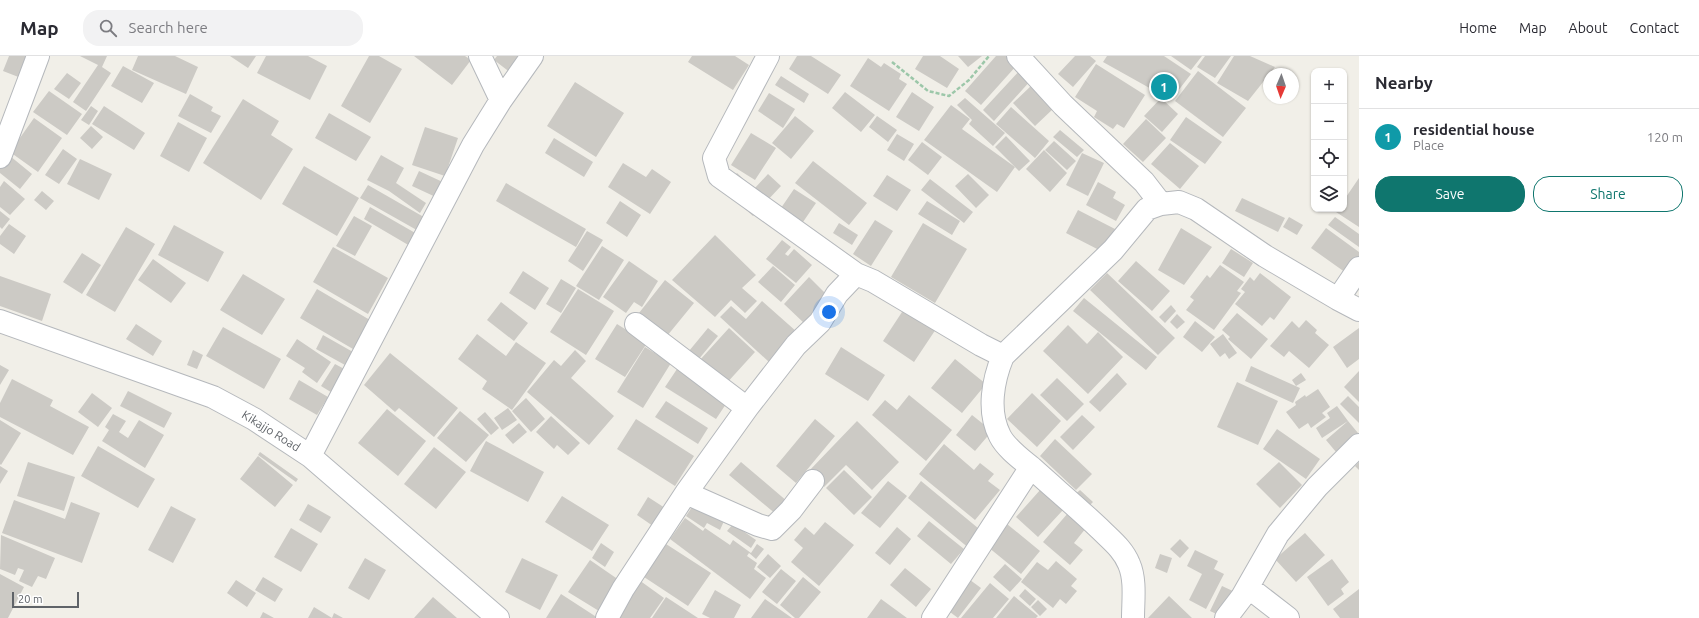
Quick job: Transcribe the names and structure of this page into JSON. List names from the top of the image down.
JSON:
{
  "streets": {
    "street": ["Kikajjo Road"]
  },
  "scale_bar": "20 m",
  "north": "bottom",
  "page": {
    "header": "Map",
    "search": "Search here",
    "nav": [
      "Home",
      "Map",
      "About",
      "Contact"
    ],
    "heading": "Nearby",
    "map_buttons": ["+", "−"],
    "pins": "1",
    "list": [
      {
        "mark": "1",
        "name": "residential house",
        "note": "Place",
        "value": "120 m"
      }
    ],
    "buttons": ["Save", "Share"],
    "scale": "20 m"
  }
}
